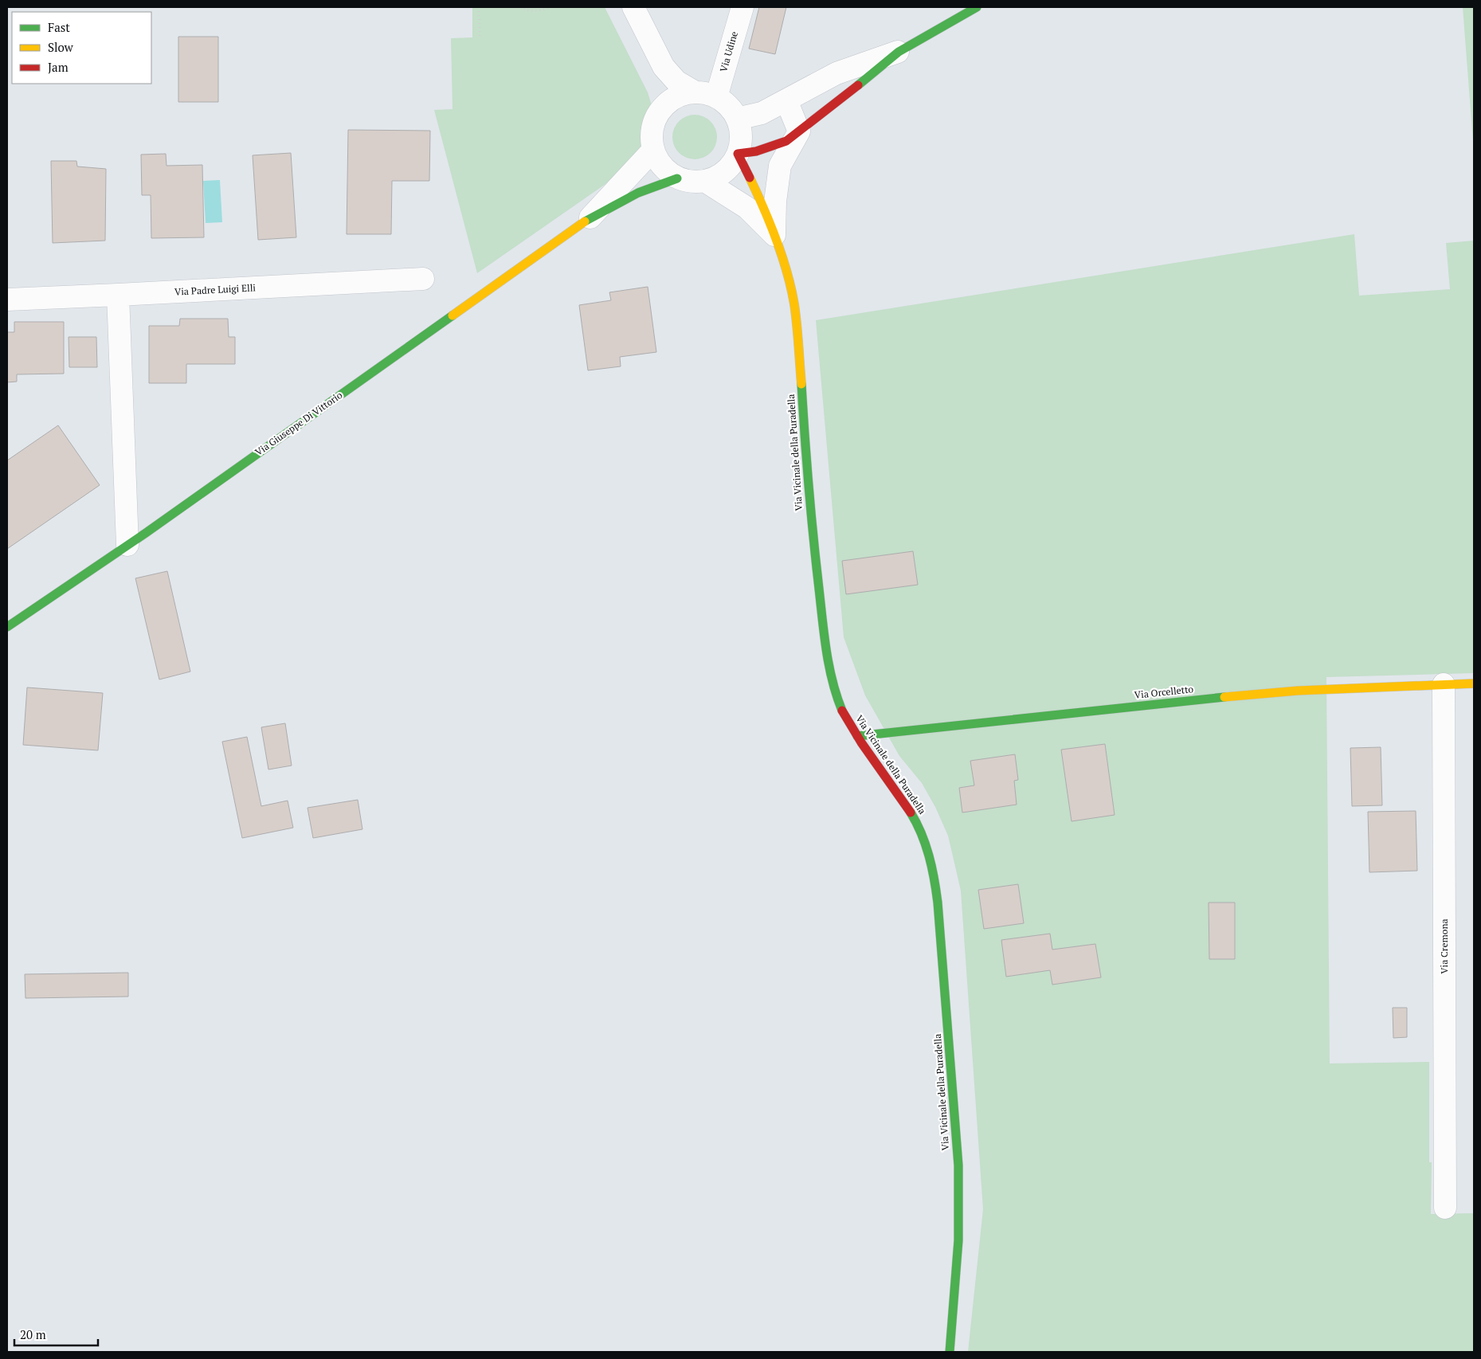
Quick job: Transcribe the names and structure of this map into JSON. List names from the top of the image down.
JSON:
{
  "streets": {
    "street": [
      "Via Udine",
      "Via Padre Luigi Elli",
      "Via Giuseppe Di Vittorio",
      "Via Vicinale della Puradella",
      "Via Orcelletto",
      "Via Cremona"
    ]
  },
  "crossings": [
    ["Via Udine", "Via Giuseppe Di Vittorio"],
    ["Via Udine", "Via Vicinale della Puradella"],
    ["Via Giuseppe Di Vittorio", "Via Vicinale della Puradella"],
    ["Via Vicinale della Puradella", "Via Orcelletto"],
    ["Via Orcelletto", "Via Cremona"]
  ],
  "legend": ["Fast", "Slow", "Jam"],
  "scale_bar": "20 m"
}
